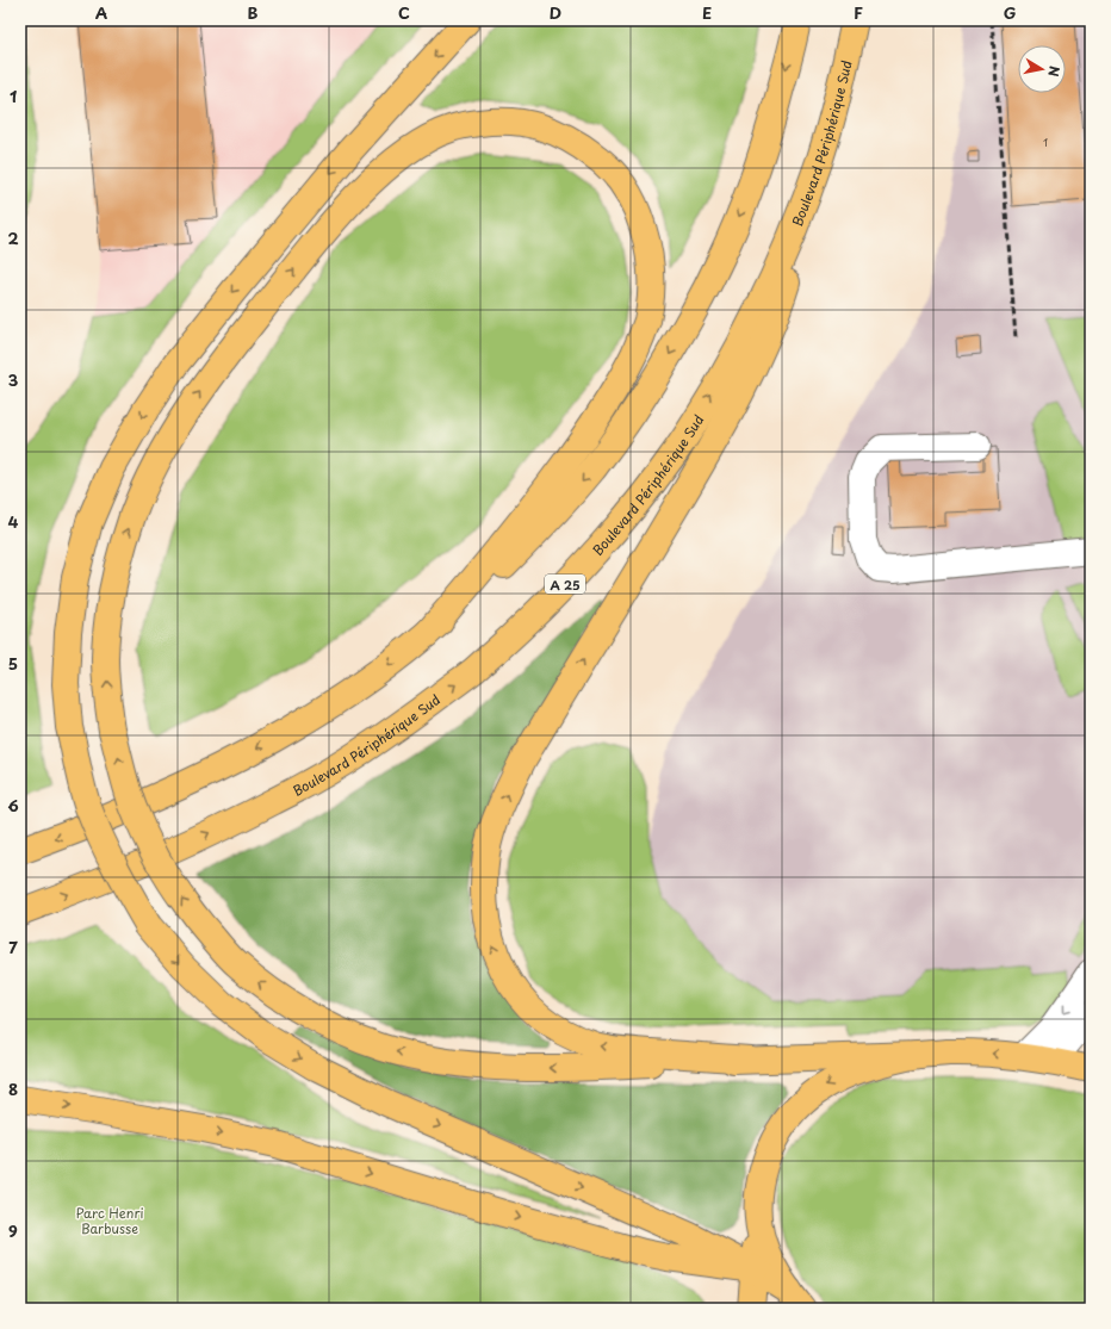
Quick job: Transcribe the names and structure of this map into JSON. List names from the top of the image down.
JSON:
{
  "streets": {
    "main road": ["Boulevard Périphérique Sud", "A 25"]
  },
  "parks": ["Parc Henri Barbusse"],
  "house_numbers": ["1"],
  "north": "right",
  "grid": {
    "columns": [
      "A",
      "B",
      "C",
      "D",
      "E",
      "F",
      "G"
    ],
    "rows": [
      "1",
      "2",
      "3",
      "4",
      "5",
      "6",
      "7",
      "8",
      "9"
    ]
  }
}
